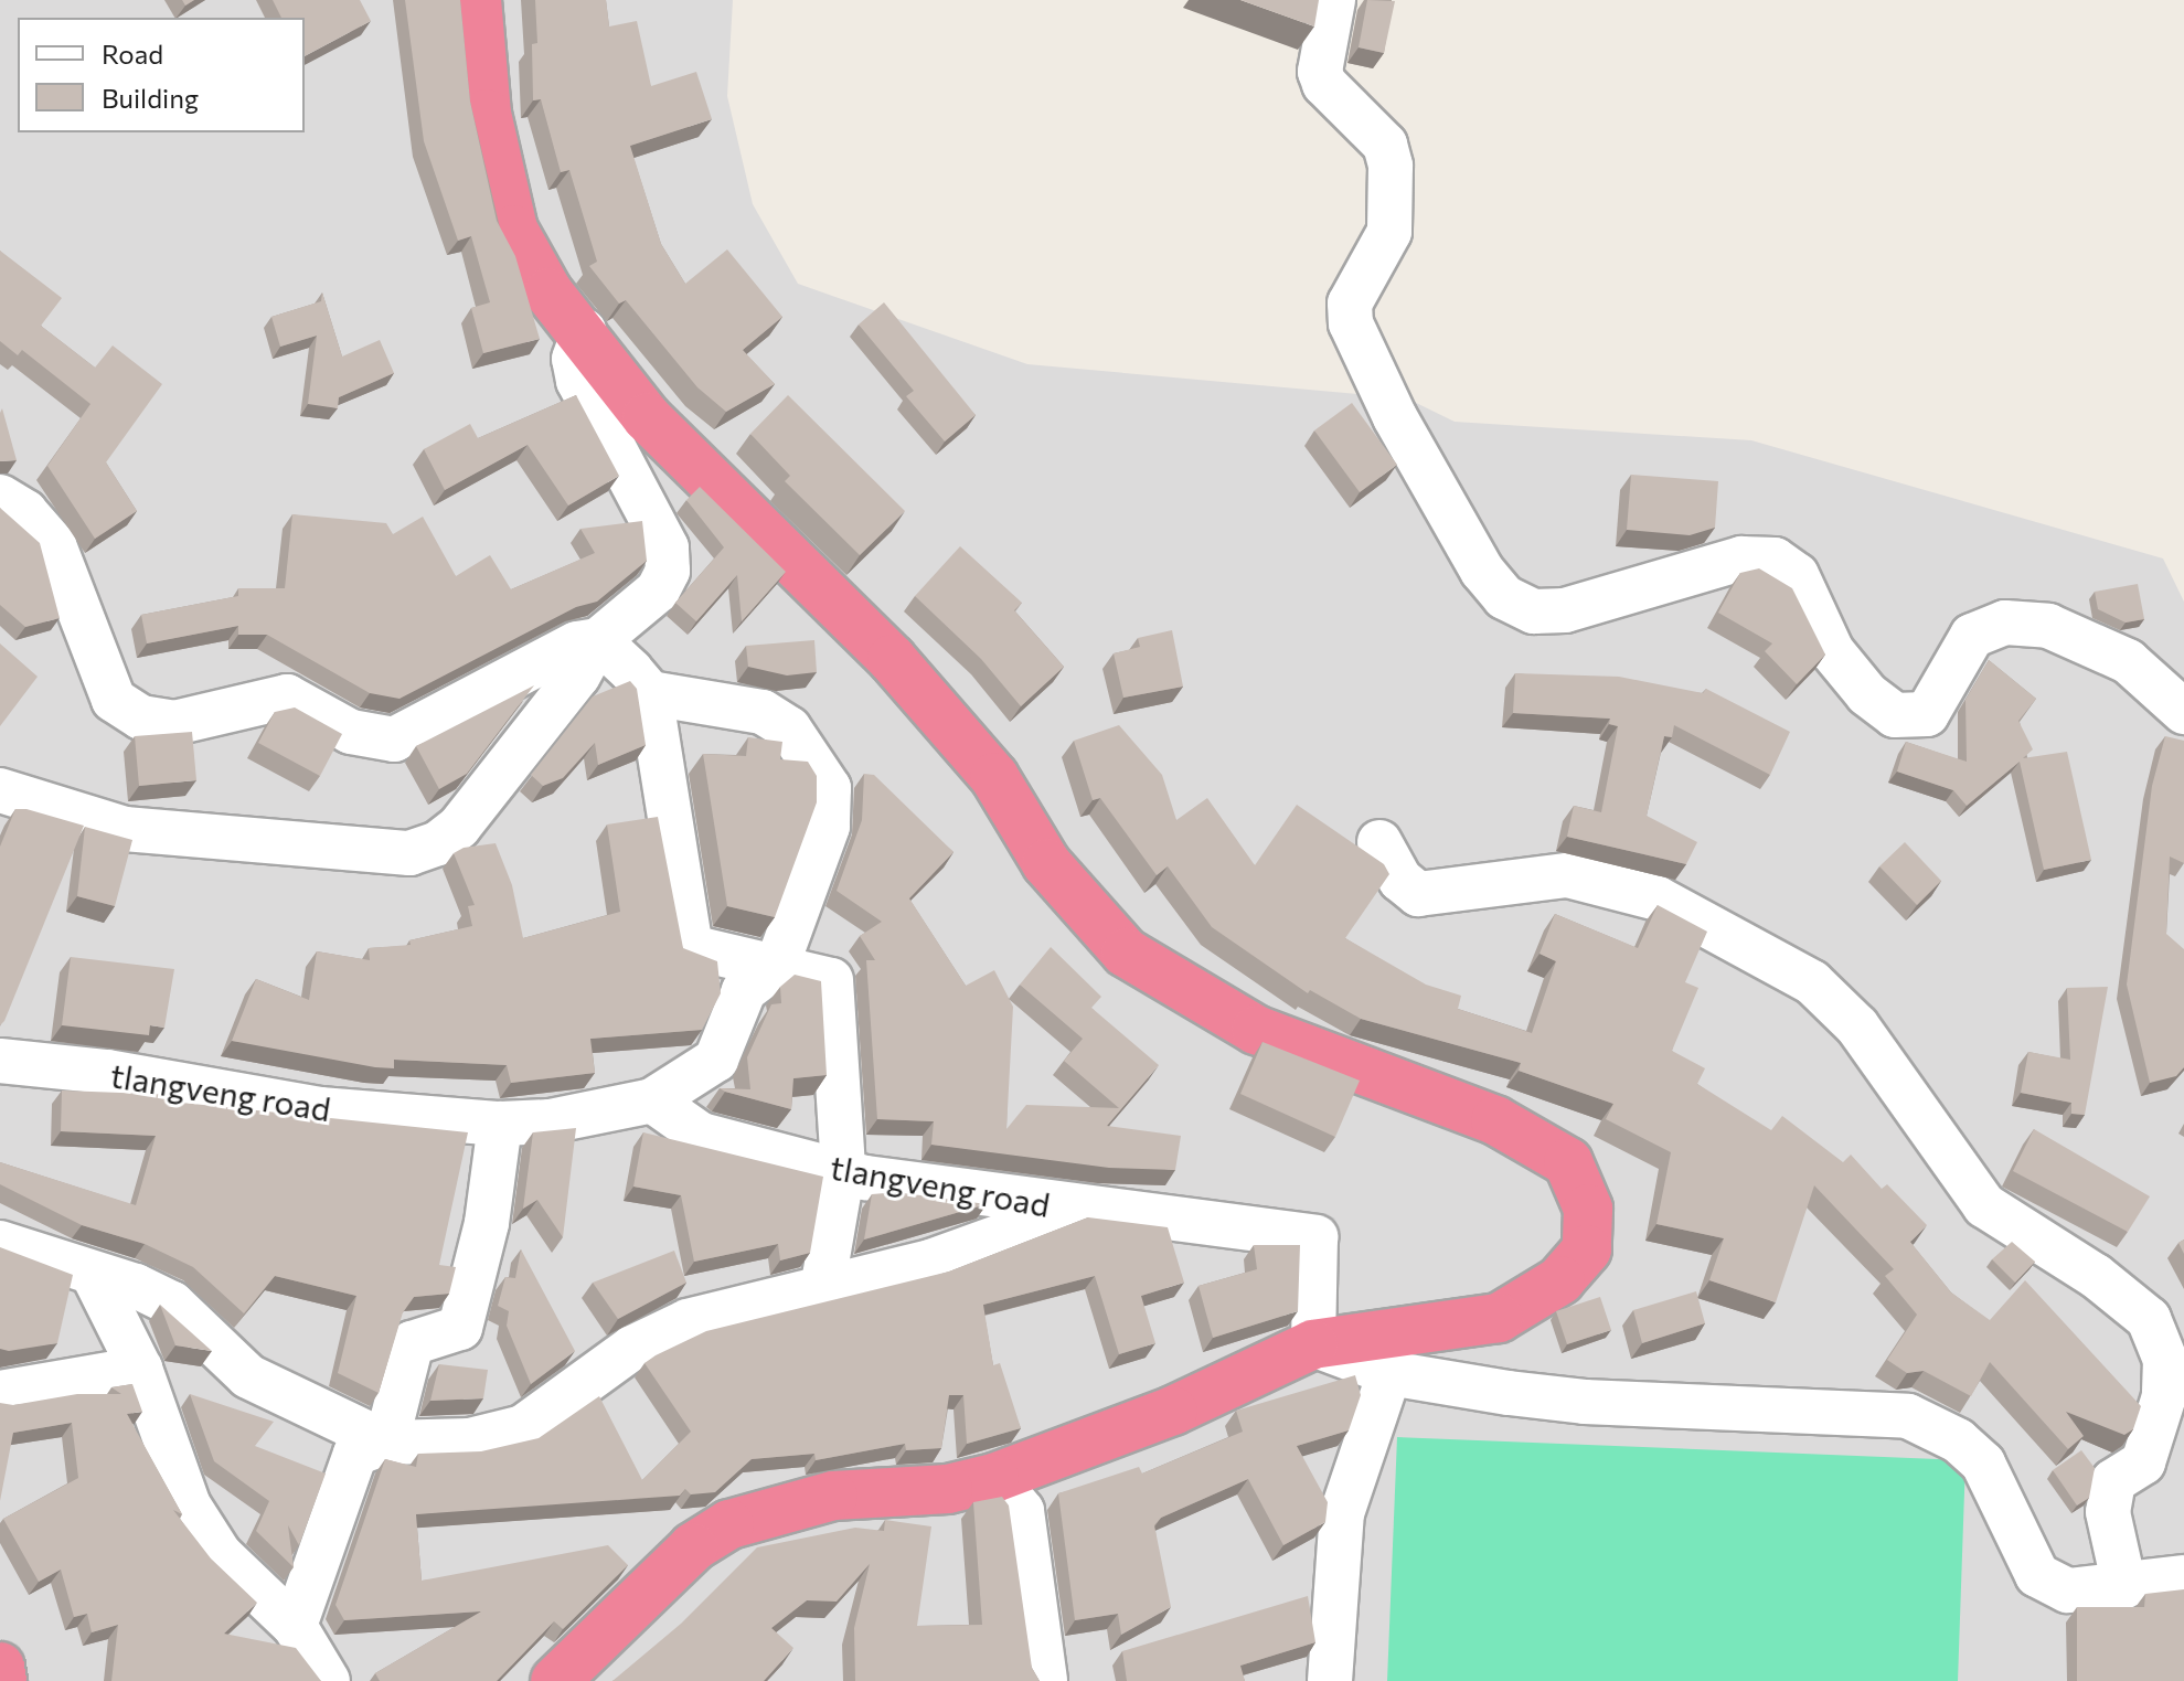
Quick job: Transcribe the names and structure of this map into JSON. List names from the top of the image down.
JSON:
{
  "streets": {
    "street": ["tlangveng road"]
  },
  "legend": ["Road", "Building"]
}
